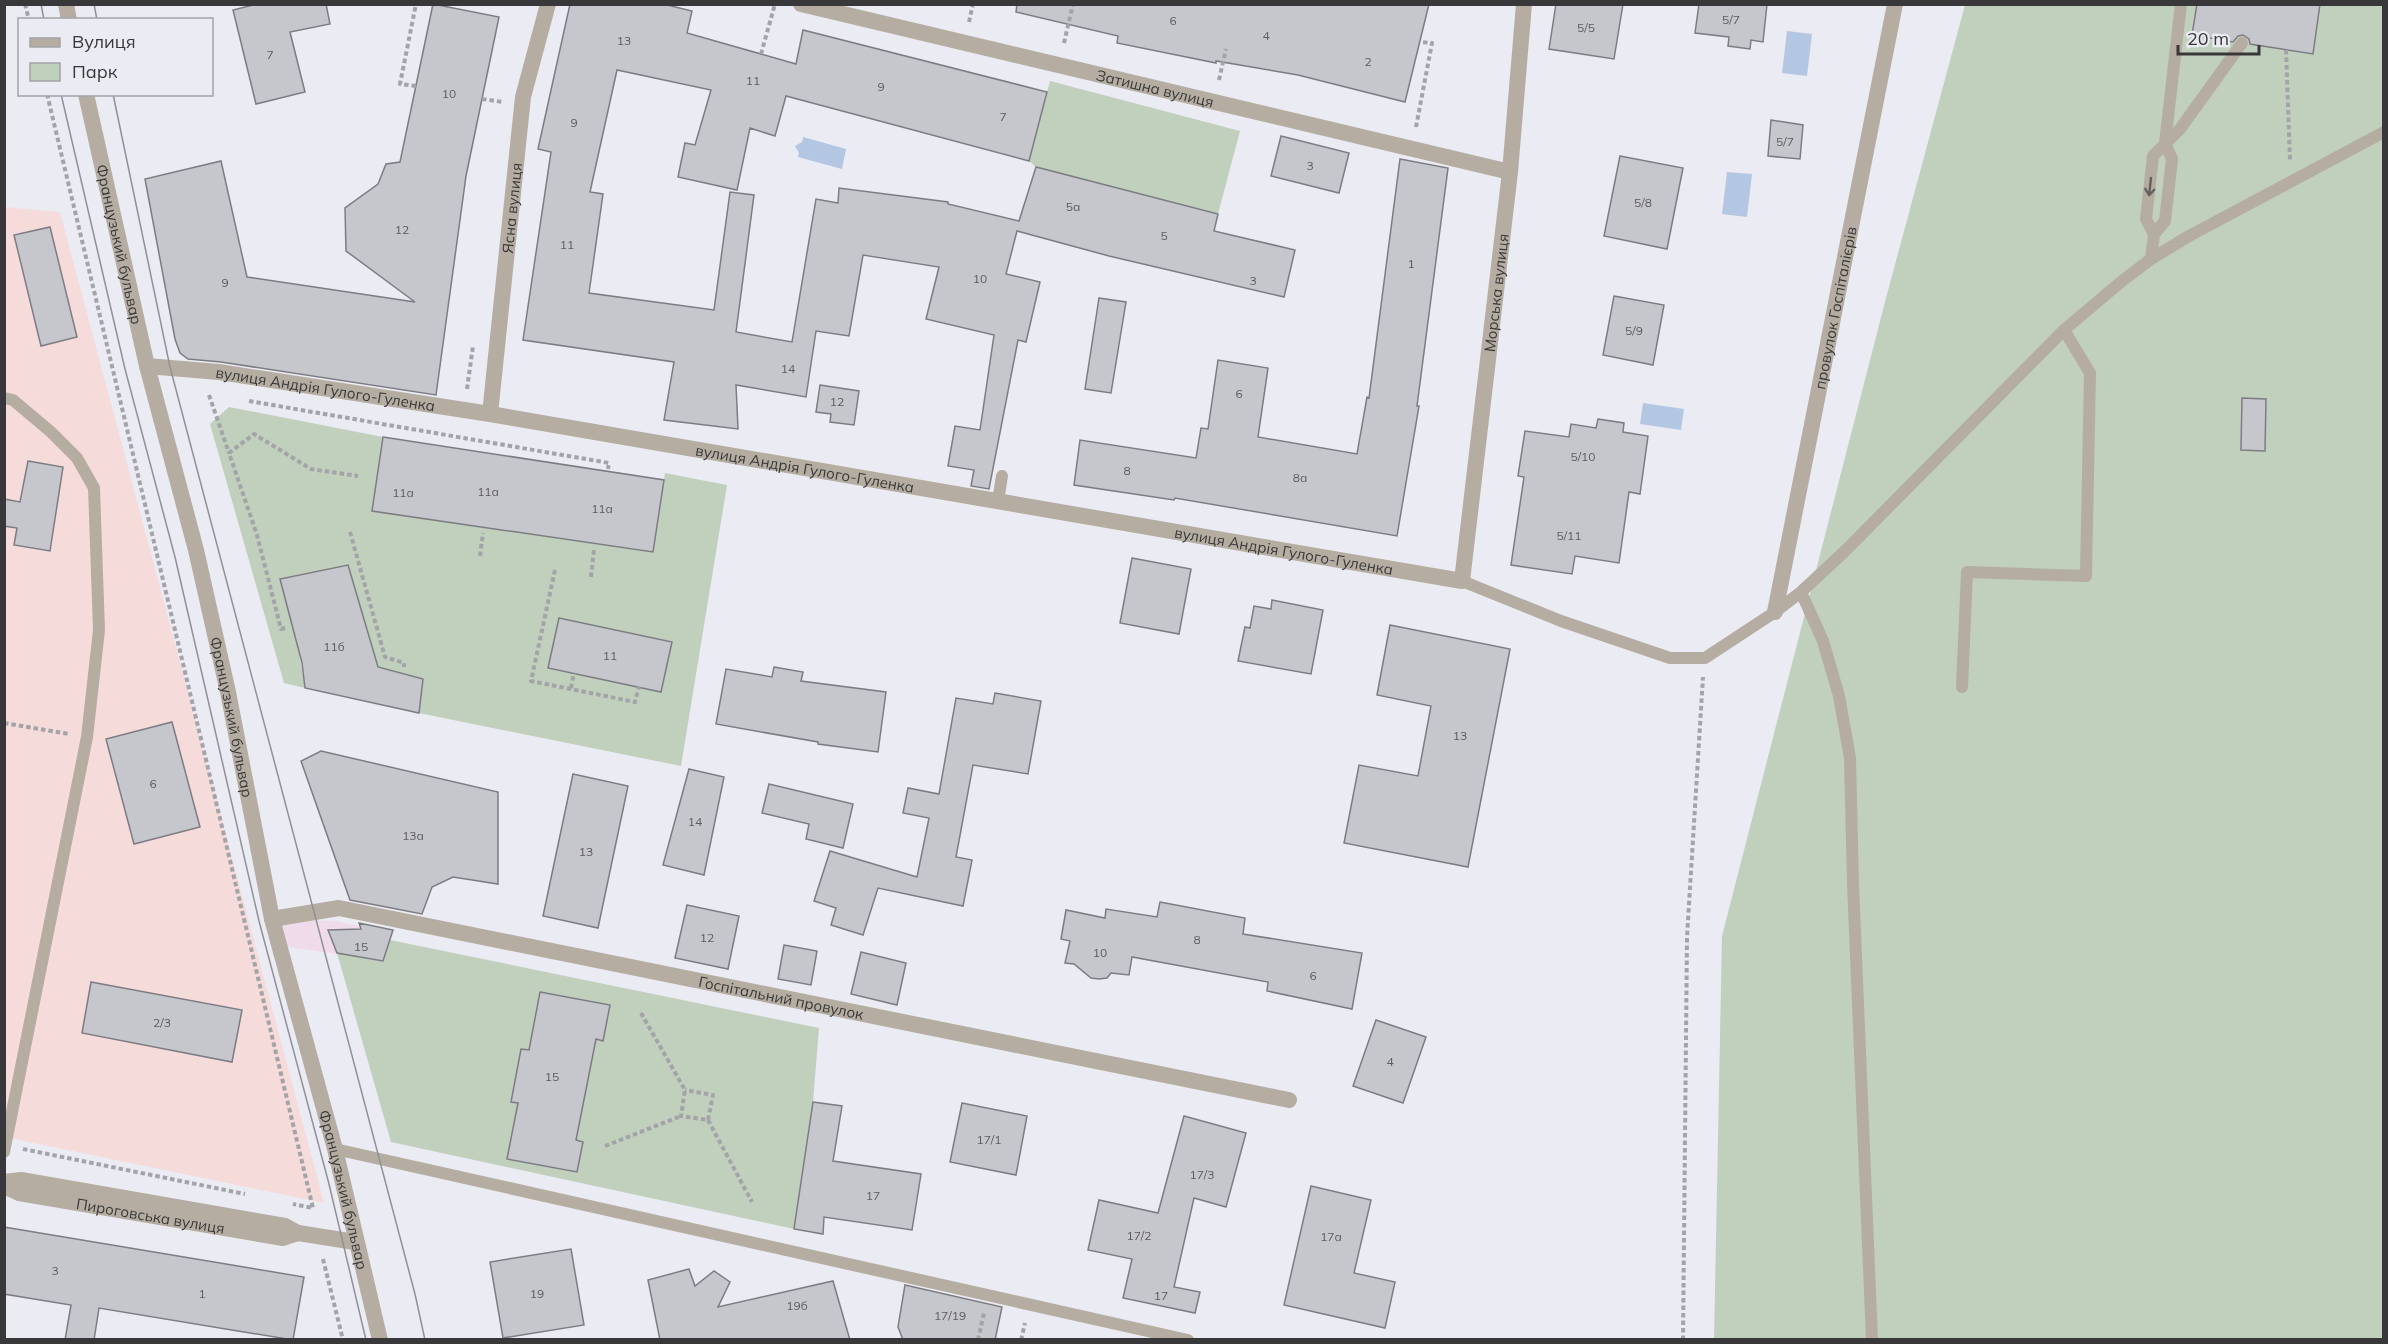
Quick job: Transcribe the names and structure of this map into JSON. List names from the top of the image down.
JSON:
{
  "streets": {
    "street": [
      "Затишна вулиця",
      "Ясна вулиця",
      "Французький бульвар",
      "Морська вулиця",
      "провулок Госпіталієрів",
      "вулиця Андрія Гулого-Гуленка",
      "Госпітальний провулок",
      "Пироговська вулиця"
    ]
  },
  "crossings": [
    ["Затишна вулиця", "Морська вулиця"],
    ["Ясна вулиця", "вулиця Андрія Гулого-Гуленка"],
    ["Французький бульвар", "вулиця Андрія Гулого-Гуленка"],
    ["Французький бульвар", "Госпітальний провулок"],
    ["Французький бульвар", "Пироговська вулиця"],
    ["Морська вулиця", "вулиця Андрія Гулого-Гуленка"]
  ],
  "house_numbers": [
    "5/7",
    "6",
    "5/5",
    "4",
    "13",
    "7",
    "2",
    "11",
    "9",
    "10",
    "7",
    "9",
    "5/7",
    "3",
    "5/8",
    "5а",
    "12",
    "5",
    "11",
    "1",
    "10",
    "3",
    "9",
    "5/9",
    "14",
    "6",
    "12",
    "5/10",
    "8",
    "8а",
    "11а",
    "11а",
    "11а",
    "5/11",
    "11б",
    "11",
    "13",
    "6",
    "14",
    "13а",
    "13",
    "12",
    "8",
    "15",
    "10",
    "6",
    "2/3",
    "4",
    "15",
    "17/1",
    "17/3",
    "17",
    "17/2",
    "17а",
    "3",
    "1",
    "19",
    "17",
    "19б",
    "17/19"
  ],
  "legend": ["Вулиця", "Парк"],
  "scale_bar": "20 m"
}
